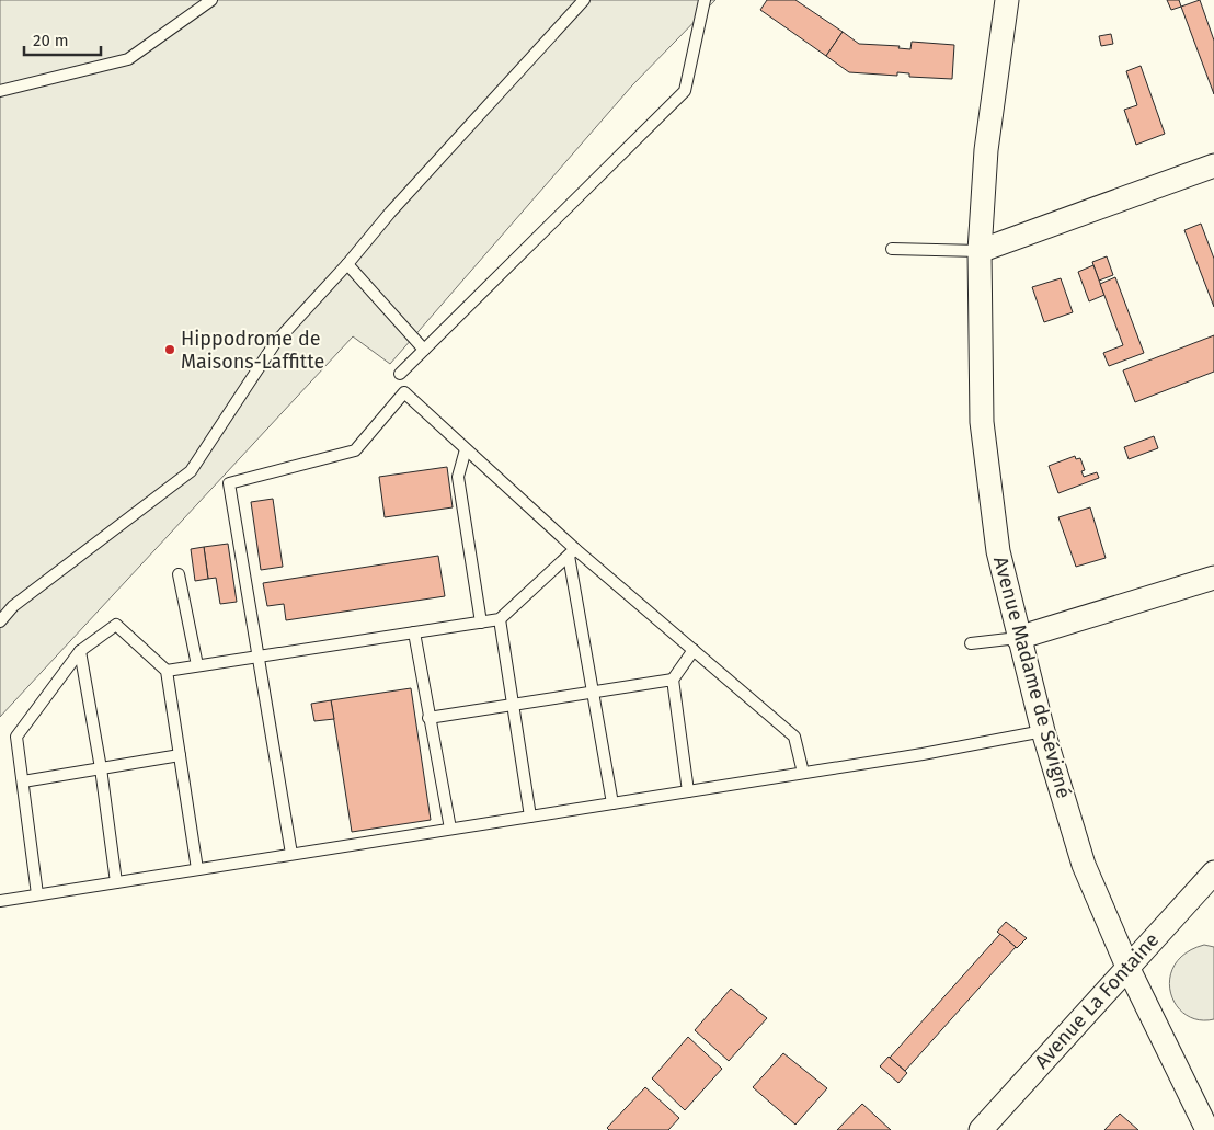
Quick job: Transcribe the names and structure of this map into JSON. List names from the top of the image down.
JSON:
{
  "streets": {
    "street": ["Avenue Madame de Sévigné", "Avenue La Fontaine"]
  },
  "crossings": [
    ["Avenue Madame de Sévigné", "Avenue La Fontaine"]
  ],
  "places": ["Hippodrome de Maisons-Laffitte"],
  "scale_bar": "20 m"
}
